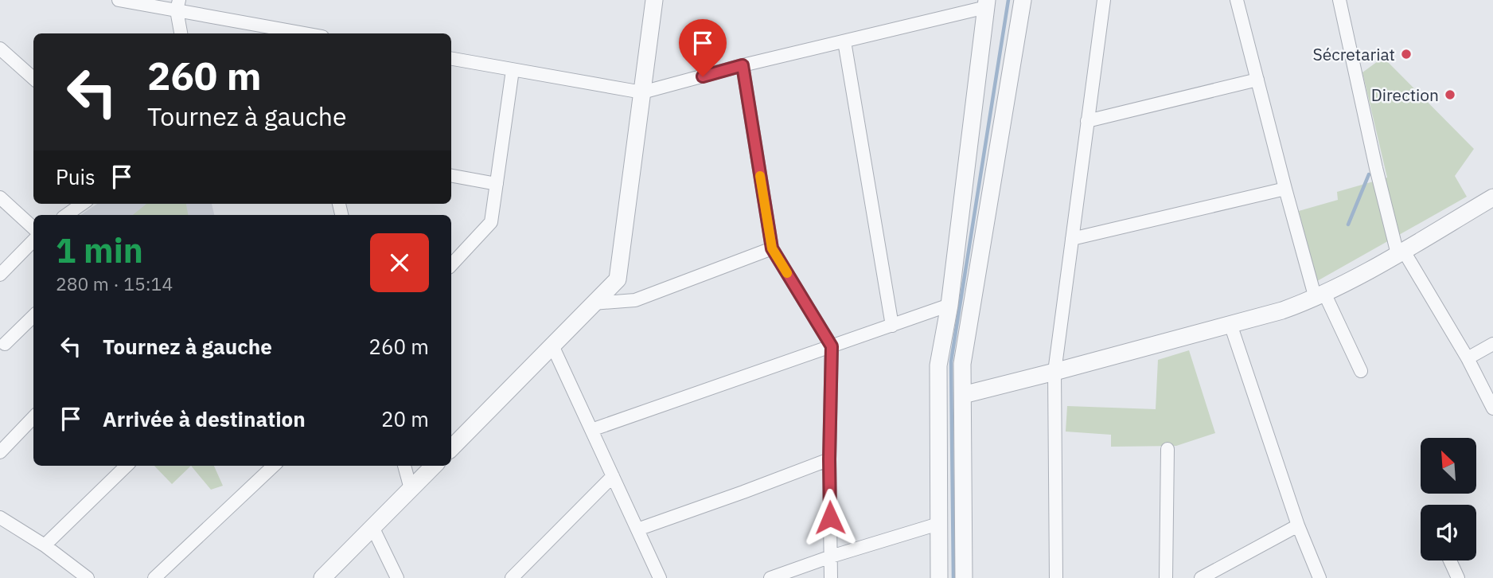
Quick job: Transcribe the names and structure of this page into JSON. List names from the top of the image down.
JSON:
{
  "places": ["Sécretariat", "Direction"],
  "north": "top left",
  "page": {
    "turn": ["260 m", "Tournez à gauche"],
    "then": "Puis",
    "heading": ["1 min", "280 m · 15:14"],
    "list": [
      {
        "name": "Tournez à gauche",
        "value": "260 m"
      },
      {
        "name": "Arrivée à destination",
        "value": "20 m"
      }
    ]
  }
}
